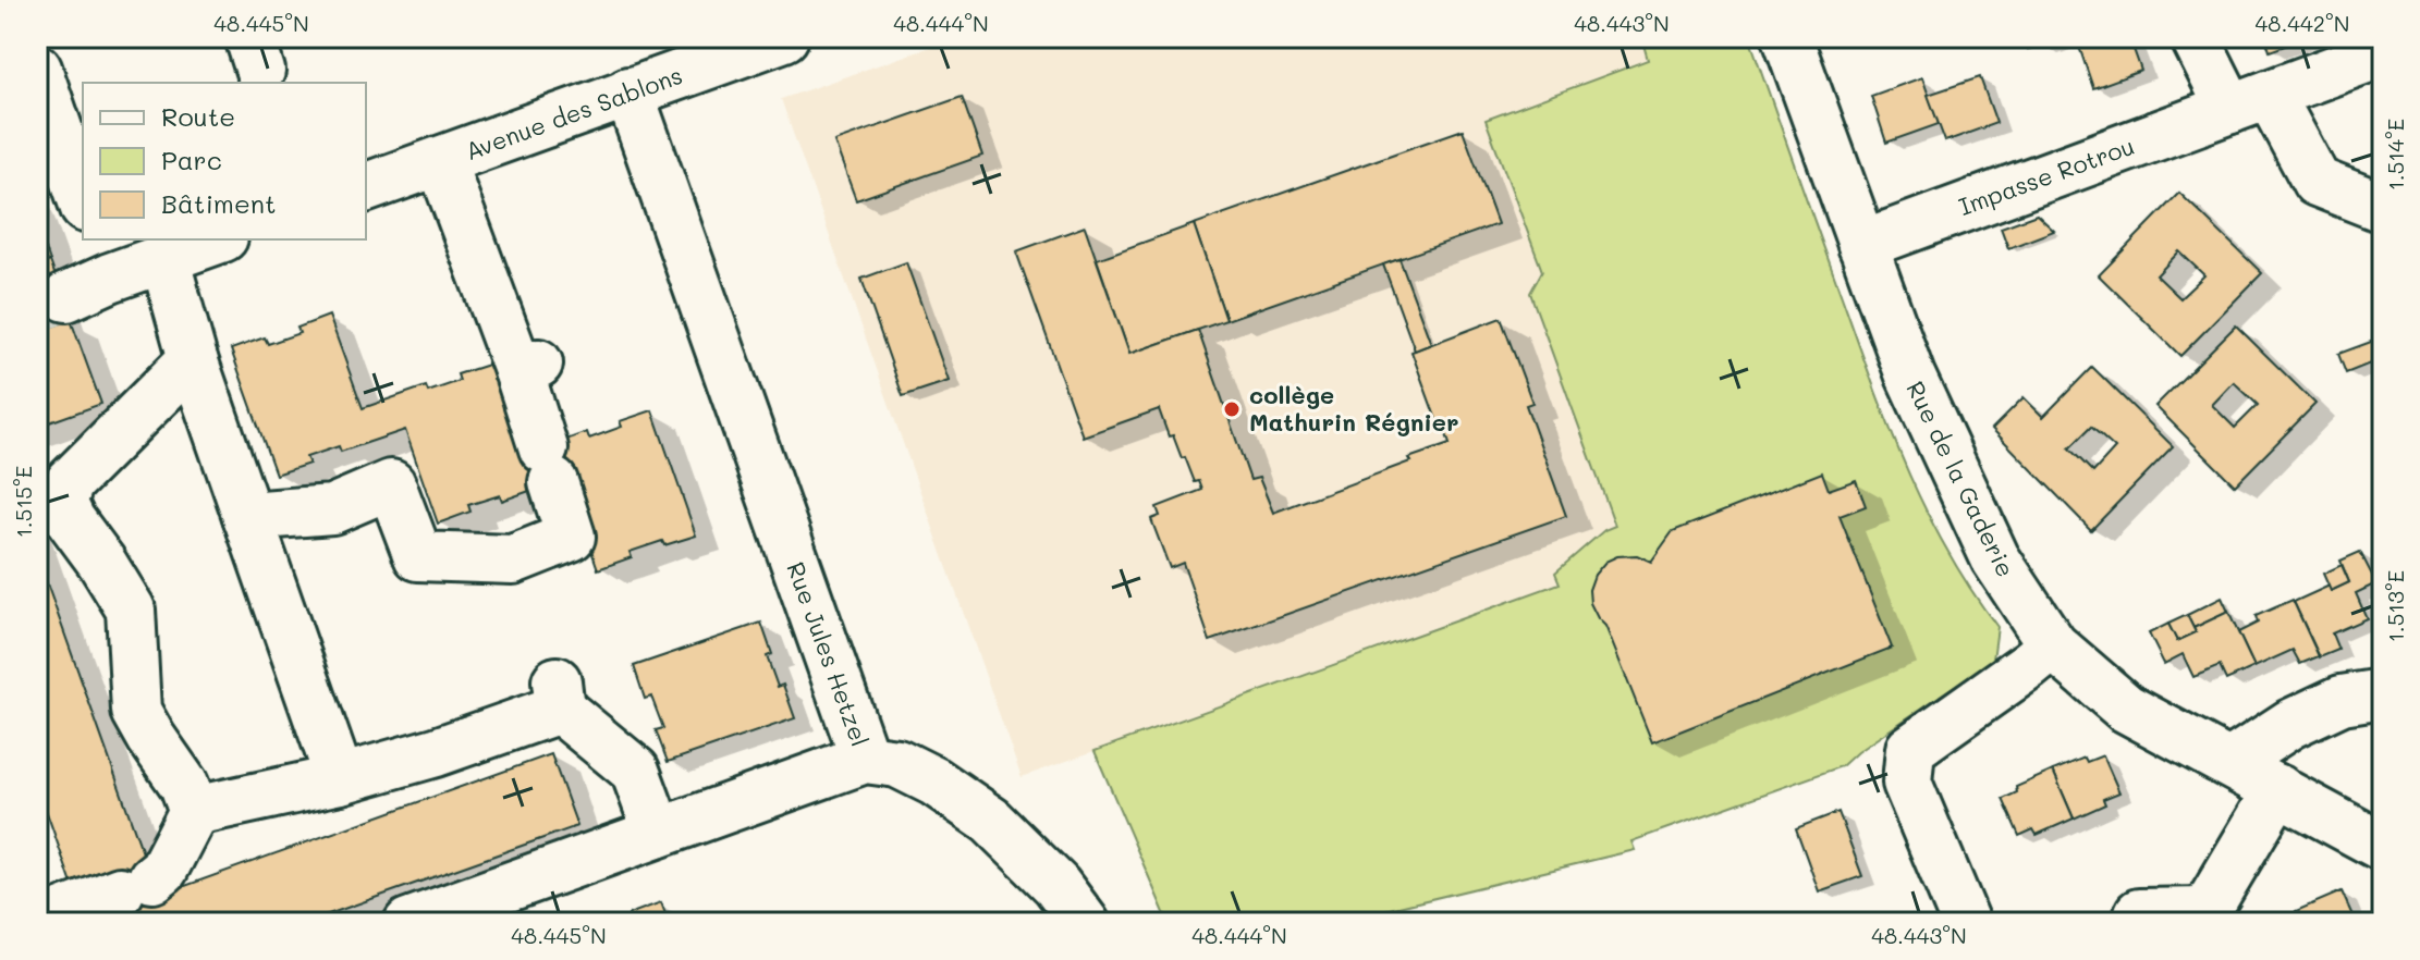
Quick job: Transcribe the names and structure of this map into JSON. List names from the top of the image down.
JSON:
{
  "streets": {
    "street": [
      "Avenue des Sablons",
      "Impasse Rotrou",
      "Rue de la Gaderie",
      "Rue Jules Hetzel"
    ]
  },
  "crossings": [
    ["Avenue des Sablons", "Rue Jules Hetzel"],
    ["Impasse Rotrou", "Rue de la Gaderie"]
  ],
  "places": ["collège Mathurin Régnier"],
  "legend": ["Route", "Parc", "Bâtiment"],
  "coordinates": [
    "48.445°N",
    "48.444°N",
    "48.443°N",
    "48.442°N",
    "1.514°E",
    "1.515°E",
    "1.513°E"
  ]
}
